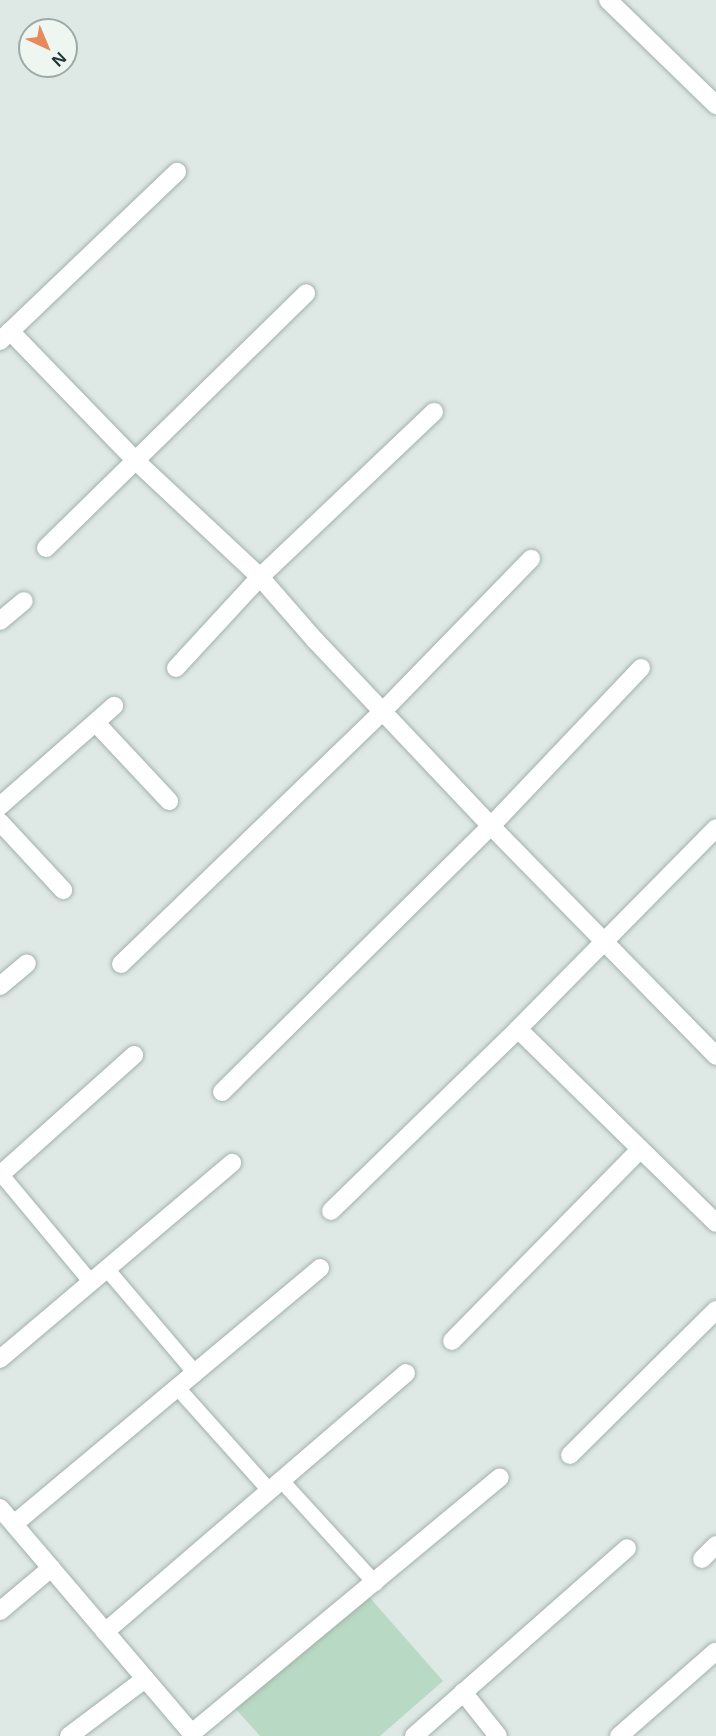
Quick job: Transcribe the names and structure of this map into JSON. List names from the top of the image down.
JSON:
{
  "north": "bottom right"
}
